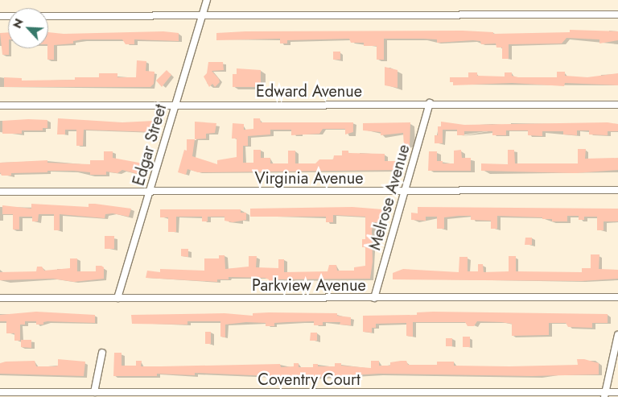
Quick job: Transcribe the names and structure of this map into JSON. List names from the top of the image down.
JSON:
{
  "streets": {
    "street": [
      "Edward Avenue",
      "Edgar Street",
      "Virginia Avenue",
      "Melrose Avenue",
      "Parkview Avenue",
      "Coventry Court"
    ]
  },
  "crossings": [
    ["Edward Avenue", "Edgar Street"],
    ["Edward Avenue", "Melrose Avenue"],
    ["Edgar Street", "Virginia Avenue"],
    ["Edgar Street", "Parkview Avenue"],
    ["Virginia Avenue", "Melrose Avenue"],
    ["Melrose Avenue", "Parkview Avenue"]
  ],
  "north": "top left"
}
